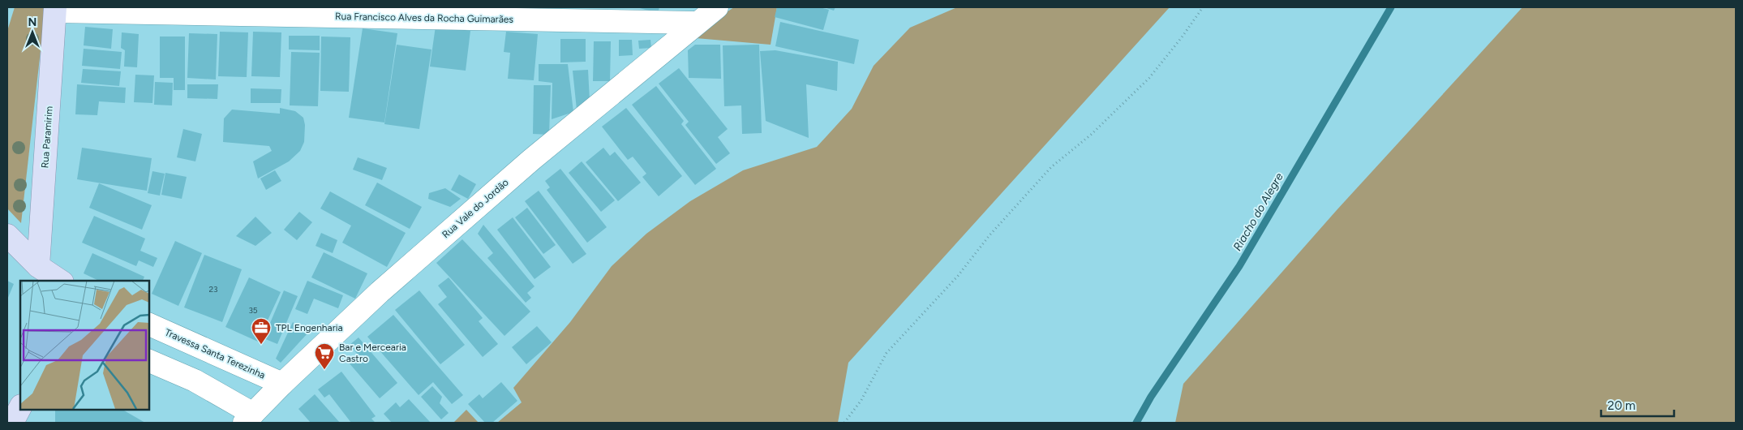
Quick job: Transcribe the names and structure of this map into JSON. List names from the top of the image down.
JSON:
{
  "streets": {
    "main road": ["Rua Paramirim"],
    "street": ["Rua Francisco Alves da Rocha Guimarães", "Rua Vale do Jordão", "Travessa Santa Terezinha"]
  },
  "crossings": [
    ["Rua Francisco Alves da Rocha Guimarães", "Rua Paramirim"],
    ["Rua Francisco Alves da Rocha Guimarães", "Rua Vale do Jordão"],
    ["Rua Vale do Jordão", "Travessa Santa Terezinha"]
  ],
  "water": ["Riacho do Alegre"],
  "places": {
    "office": ["TPL Engenharia"],
    "supermarket": ["Bar e Mercearia Castro"]
  },
  "house_numbers": ["23", "35"],
  "scale_bar": "20 m",
  "north": "top"
}
